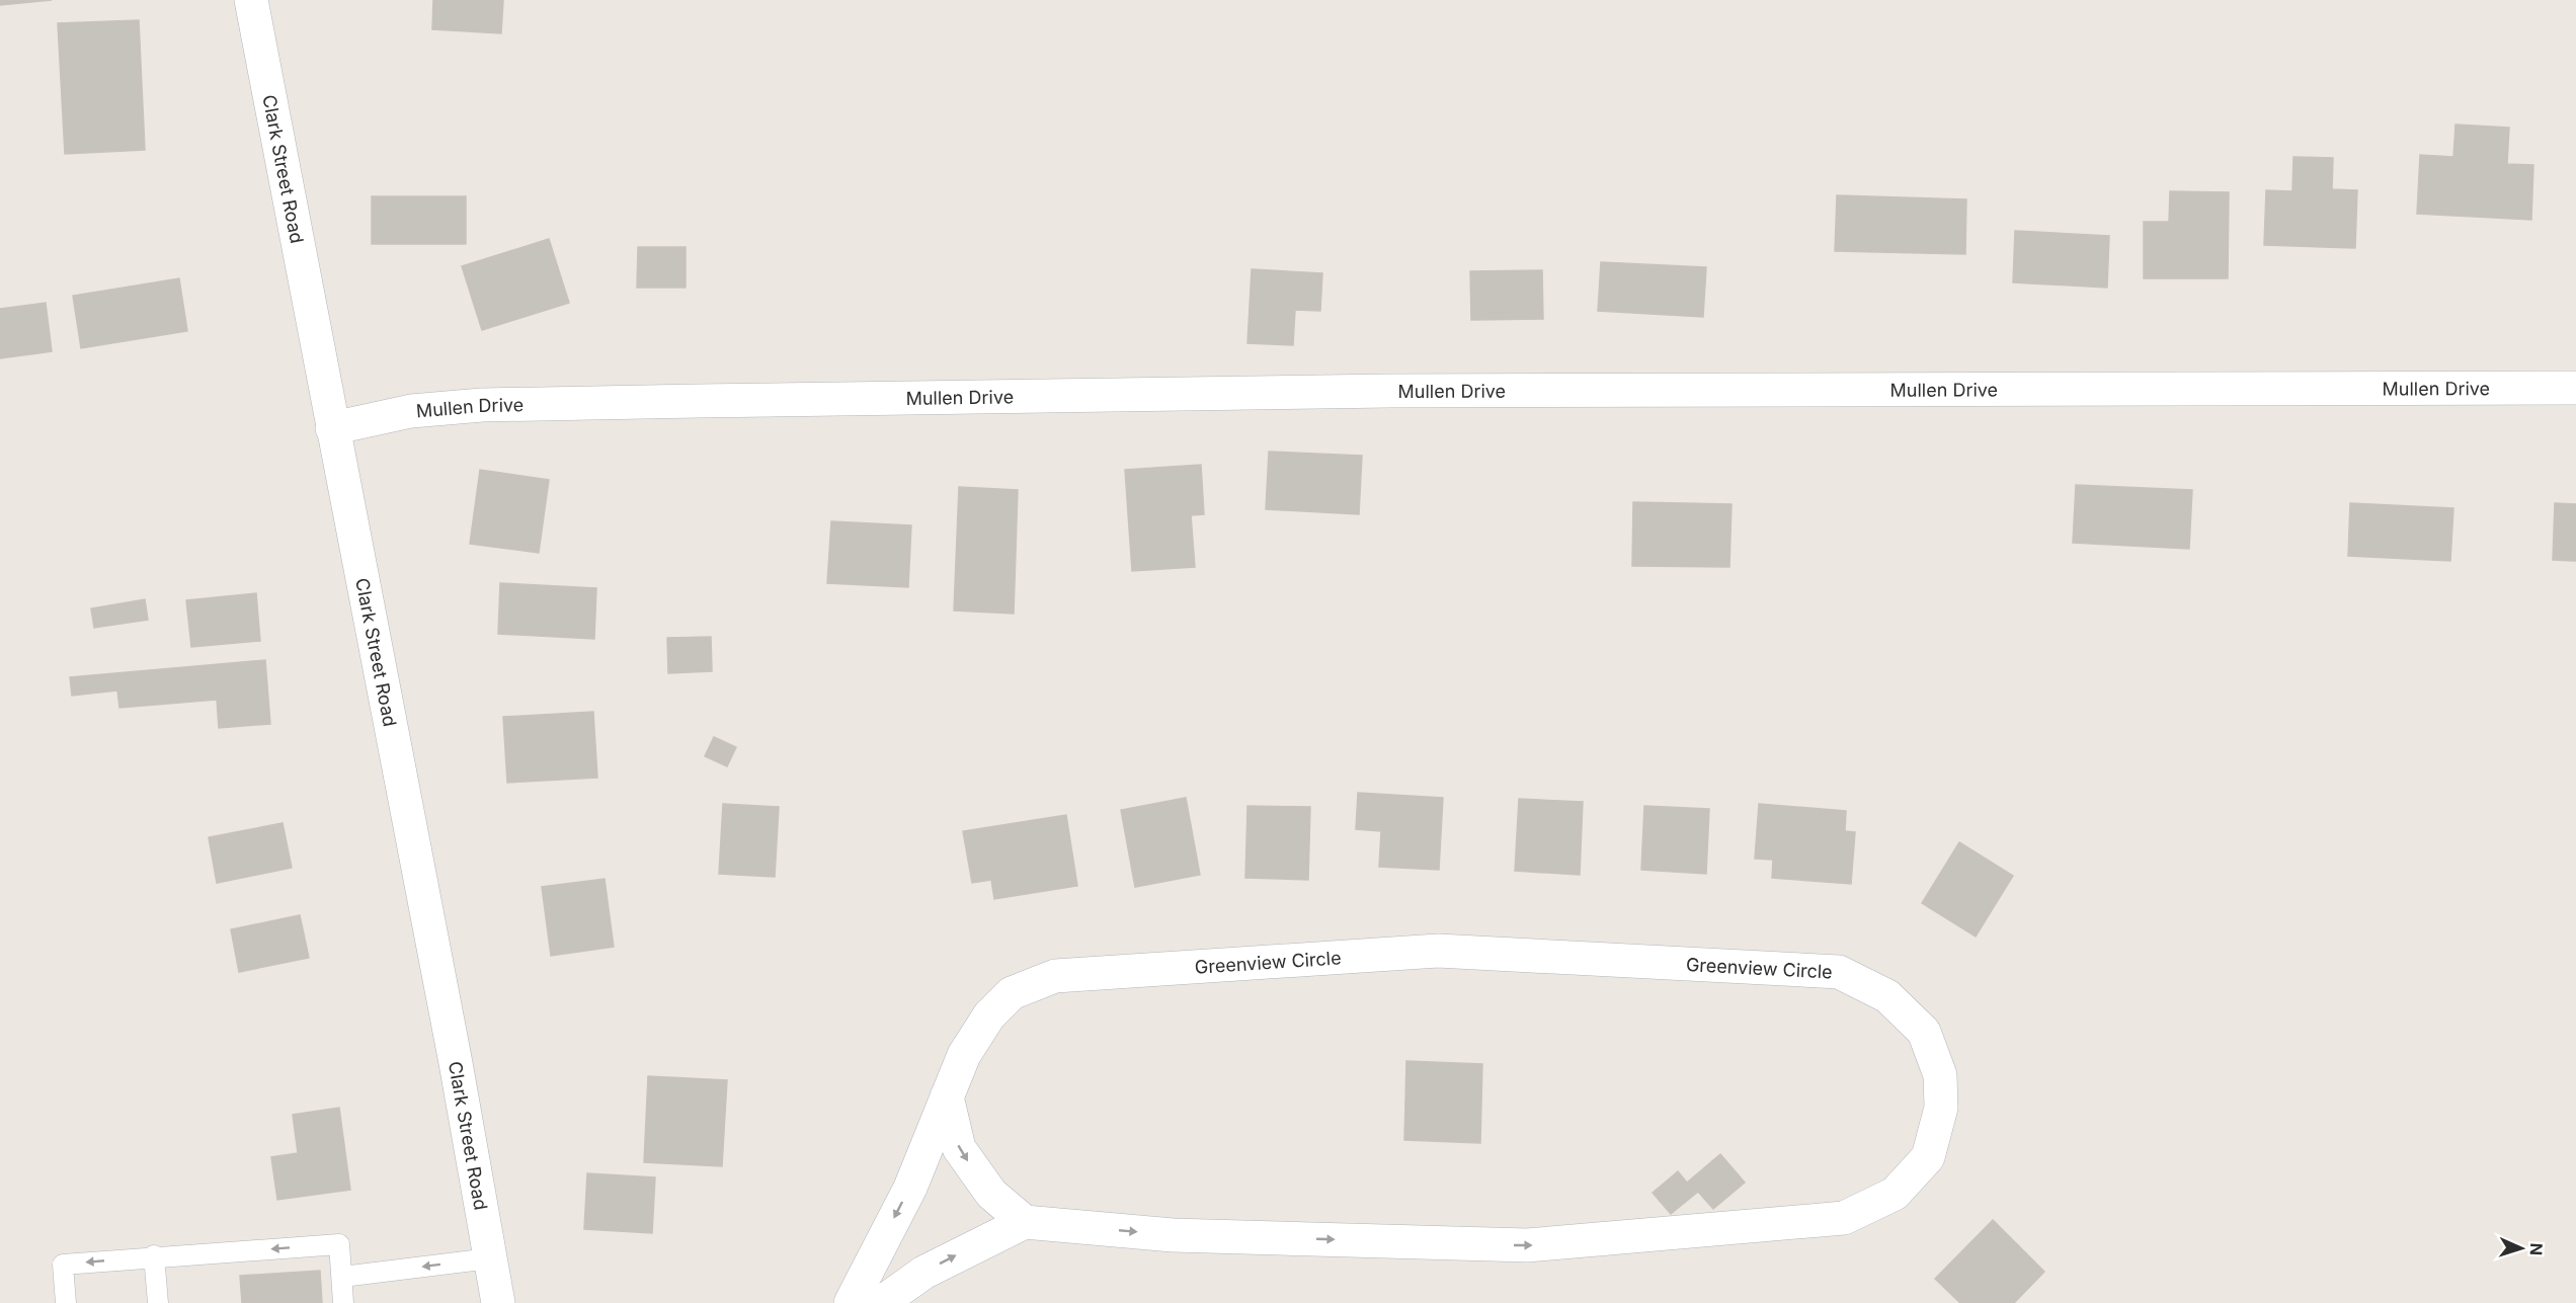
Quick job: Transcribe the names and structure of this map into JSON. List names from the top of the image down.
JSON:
{
  "streets": {
    "street": ["Clark Street Road", "Mullen Drive", "Greenview Circle"]
  },
  "crossings": [
    ["Clark Street Road", "Mullen Drive"]
  ],
  "north": "right"
}
